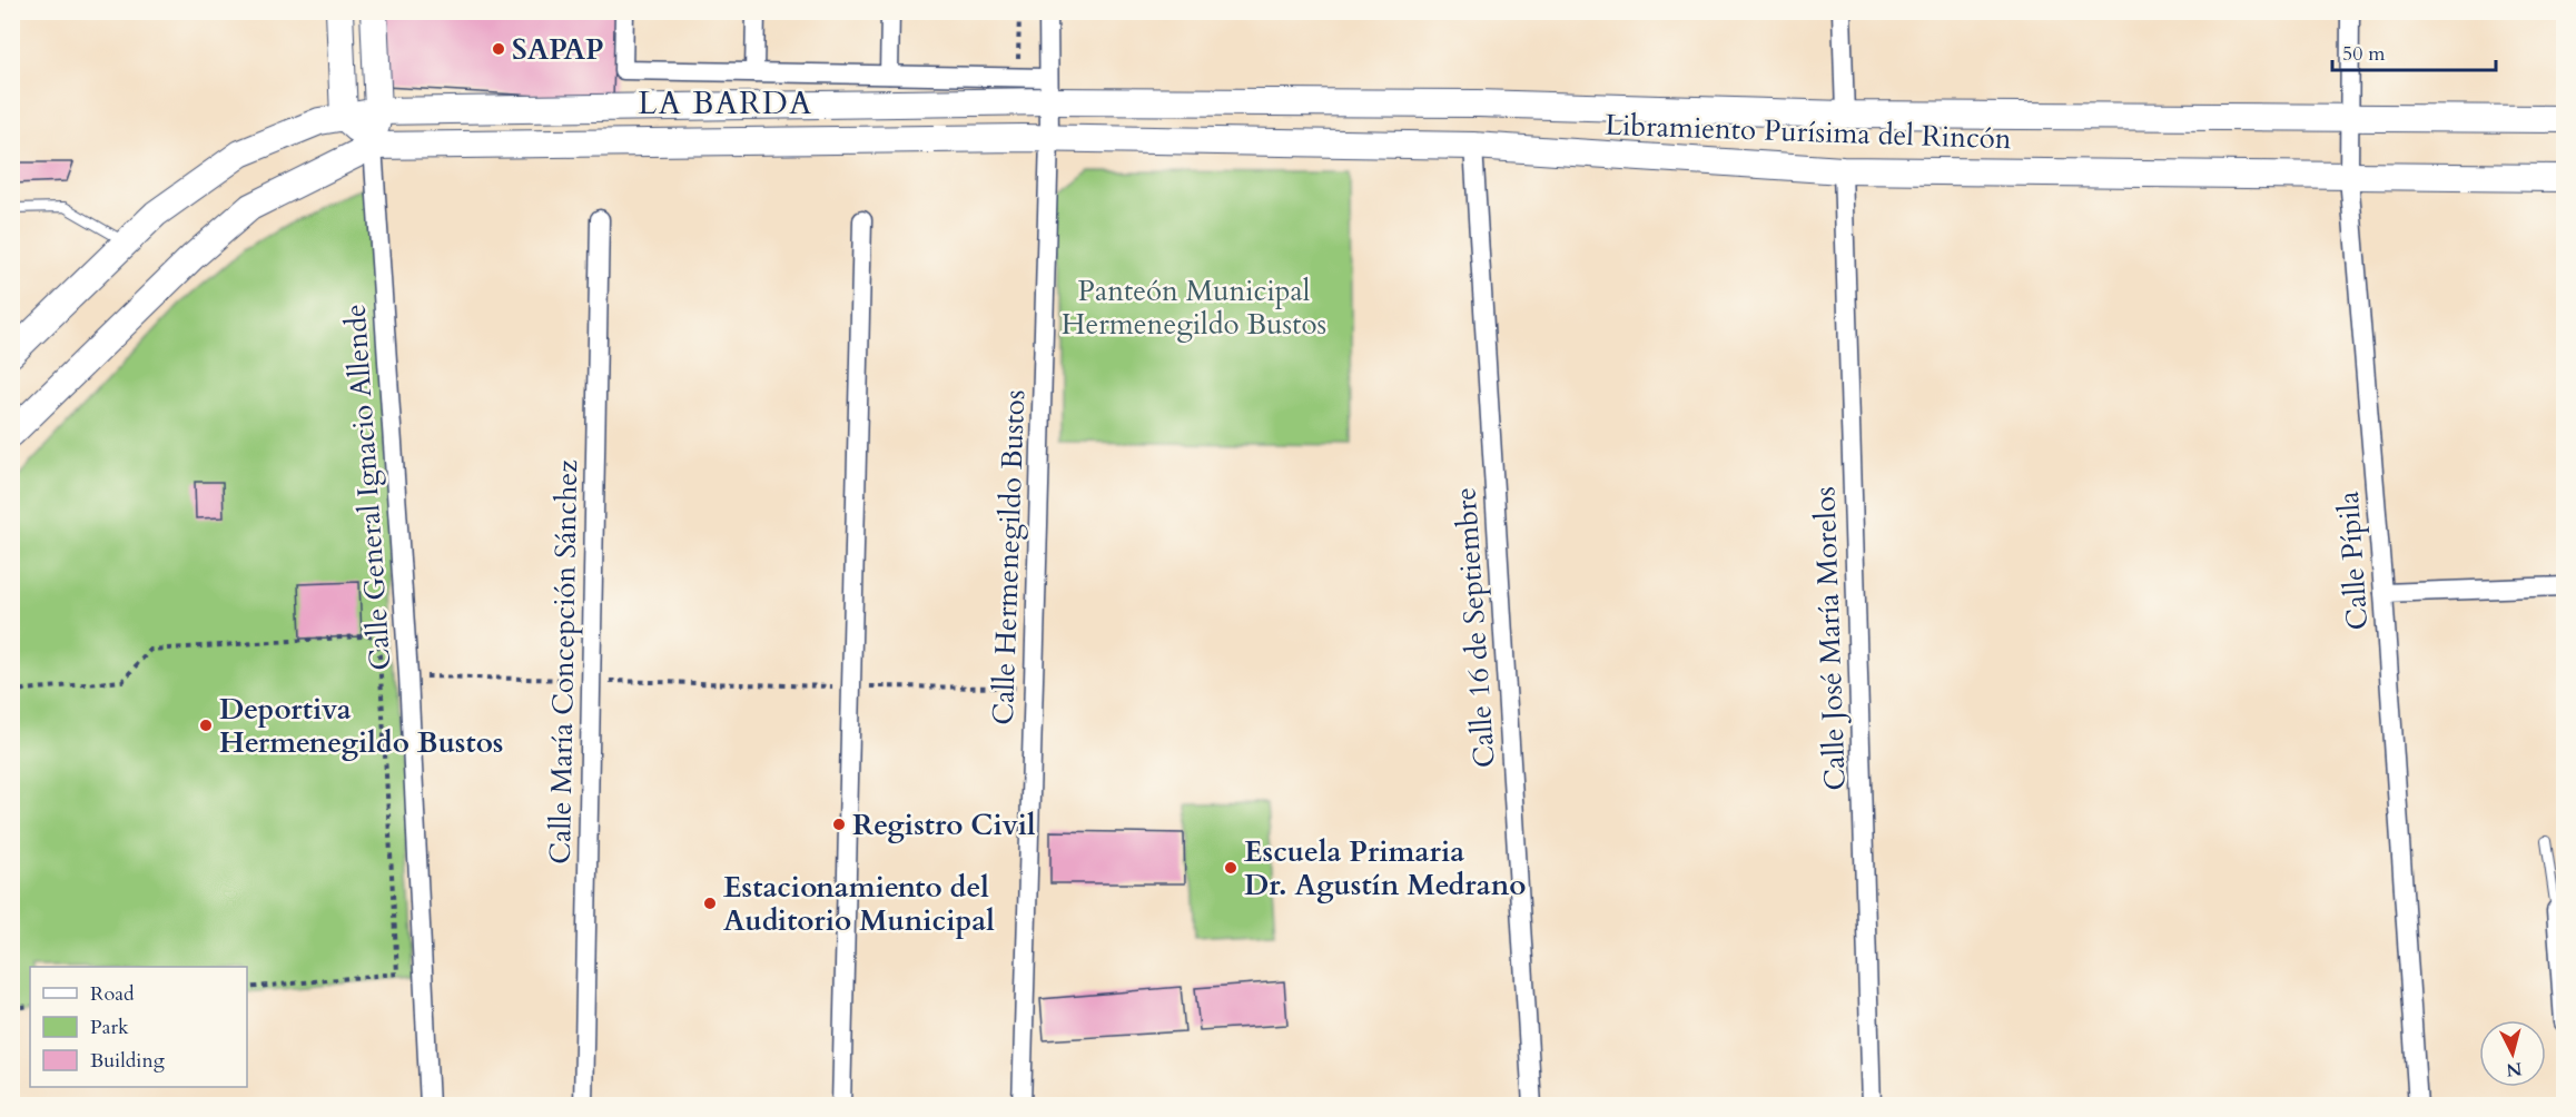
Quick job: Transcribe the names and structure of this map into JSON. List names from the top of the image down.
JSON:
{
  "streets": {
    "main road": ["Libramiento Purísima del Rincón"],
    "street": [
      "Calle General Ignacio Allende",
      "Calle Hermenegildo Bustos",
      "Calle Pípila",
      "Calle 16 de Septiembre",
      "Calle José María Morelos",
      "Calle María Concepción Sánchez"
    ]
  },
  "crossings": [
    ["Libramiento Purísima del Rincón", "Calle General Ignacio Allende"],
    ["Libramiento Purísima del Rincón", "Calle Hermenegildo Bustos"],
    ["Libramiento Purísima del Rincón", "Calle Pípila"],
    ["Libramiento Purísima del Rincón", "Calle 16 de Septiembre"],
    ["Libramiento Purísima del Rincón", "Calle José María Morelos"]
  ],
  "districts": ["LA BARDA"],
  "parks": ["Panteón Municipal Hermenegildo Bustos"],
  "places": [
    "SAPAP",
    "Deportiva Hermenegildo Bustos",
    "Registro Civil",
    "Escuela Primaria Dr. Agustín Medrano",
    "Estacionamiento del Auditorio Municipal"
  ],
  "legend": ["Road", "Park", "Building"],
  "scale_bar": "50 m",
  "north": "bottom"
}
